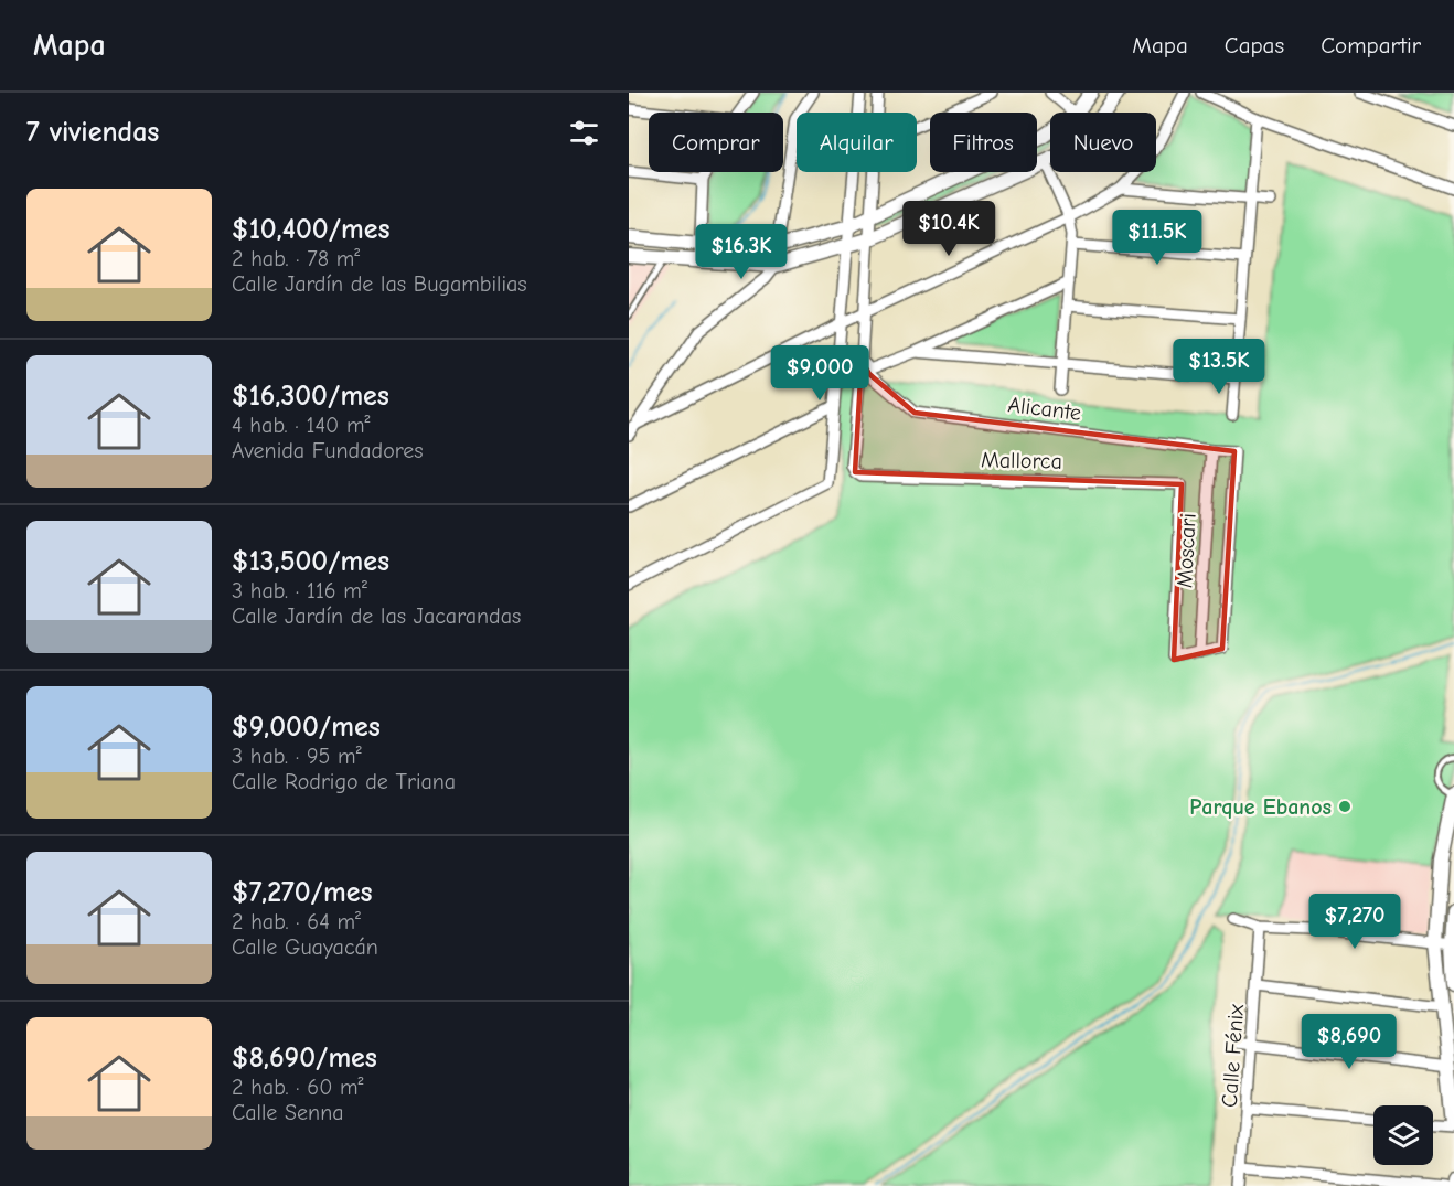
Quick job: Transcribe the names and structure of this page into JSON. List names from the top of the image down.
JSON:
{
  "streets": {
    "street": [
      "Alicante",
      "Mallorca",
      "Moscari",
      "Calle Fénix"
    ]
  },
  "crossings": [
    ["Alicante", "Mallorca"],
    ["Alicante", "Moscari"],
    ["Mallorca", "Moscari"]
  ],
  "places": ["Parque Ebanos"],
  "page": {
    "header": "Mapa",
    "nav": ["Mapa", "Capas", "Compartir"],
    "heading": "7 viviendas",
    "chip": [
      "Comprar",
      "Alquilar",
      "Filtros",
      "Nuevo"
    ],
    "list": [
      {
        "name": "$10,400/mes",
        "note": "2 hab. · 78 m² · Calle Jardín de las Bugambilias"
      },
      {
        "name": "$16,300/mes",
        "note": "4 hab. · 140 m² · Avenida Fundadores"
      },
      {
        "name": "$13,500/mes",
        "note": "3 hab. · 116 m² · Calle Jardín de las Jacarandas"
      },
      {
        "name": "$9,000/mes",
        "note": "3 hab. · 95 m² · Calle Rodrigo de Triana"
      },
      {
        "name": "$7,270/mes",
        "note": "2 hab. · 64 m² · Calle Guayacán"
      },
      {
        "name": "$8,690/mes",
        "note": "2 hab. · 60 m² · Calle Senna"
      }
    ],
    "price": [
      "$10.4K",
      "$11.5K",
      "$16.3K",
      "$13.5K",
      "$9,000",
      "$7,270",
      "$8,690"
    ]
  }
}
